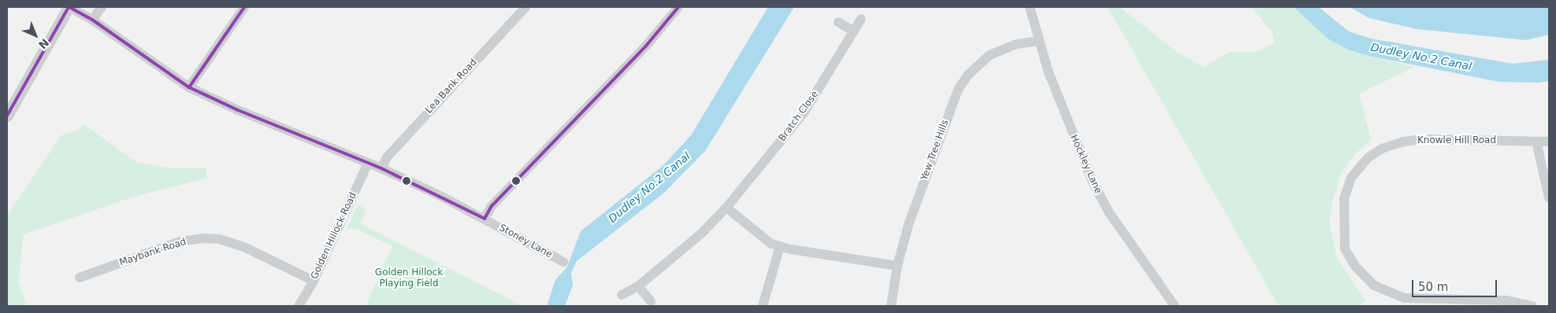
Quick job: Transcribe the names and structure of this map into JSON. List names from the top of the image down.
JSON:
{
  "streets": {
    "street": [
      "Lea Bank Road",
      "Bratch Close",
      "Knowle Hill Road",
      "Yew Tree Hills",
      "Hockley Lane",
      "Golden Hillock Road",
      "Stoney Lane",
      "Maybank Road"
    ]
  },
  "crossings": [
    ["Lea Bank Road", "Stoney Lane"],
    ["Yew Tree Hills", "Hockley Lane"],
    ["Golden Hillock Road", "Stoney Lane"],
    ["Golden Hillock Road", "Maybank Road"]
  ],
  "water": ["Dudley No.2 Canal"],
  "parks": ["Golden Hillock Playing Field"],
  "scale_bar": "50 m",
  "north": "bottom right"
}
